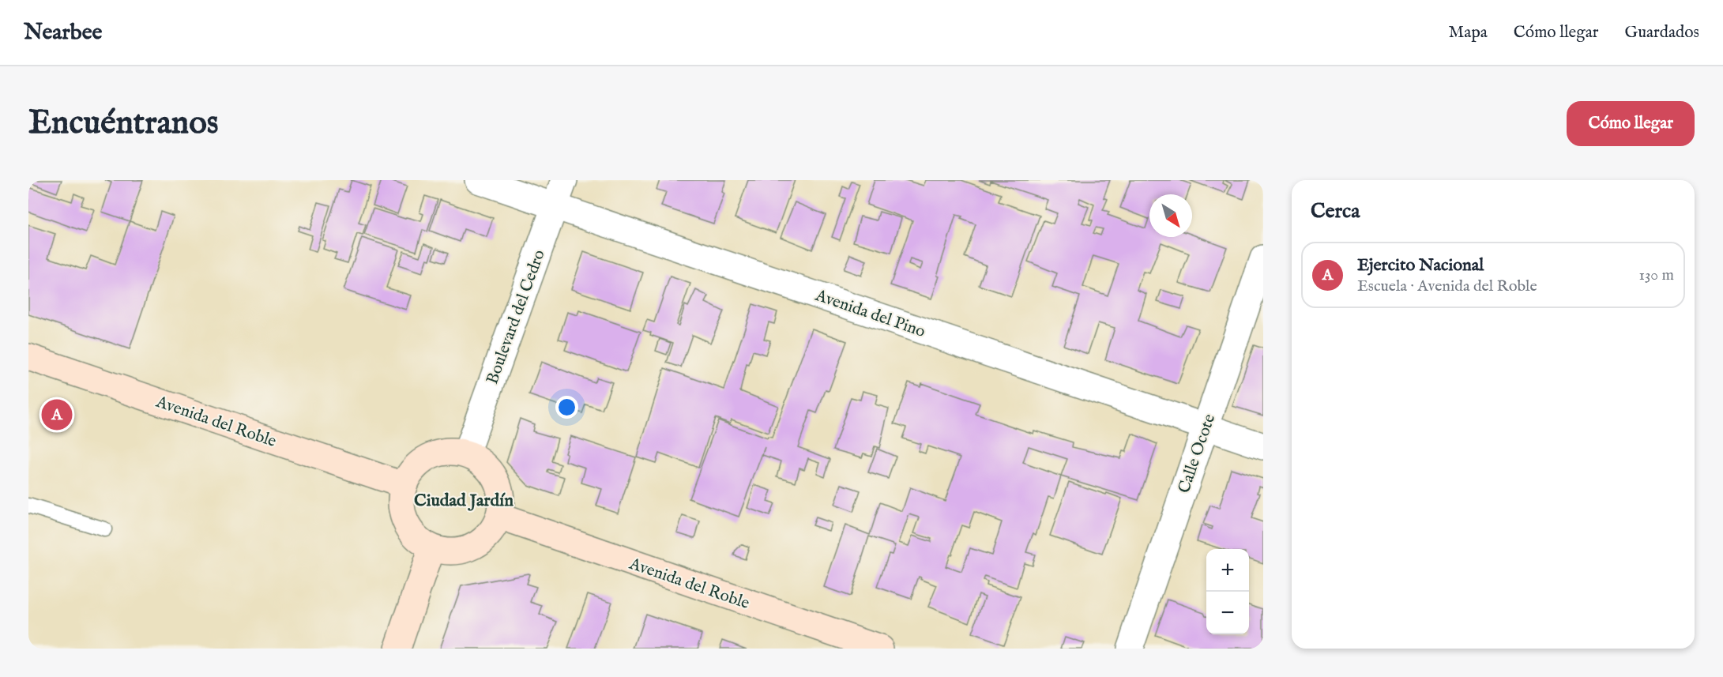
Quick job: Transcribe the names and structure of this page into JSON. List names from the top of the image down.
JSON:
{
  "streets": {
    "street": [
      "Avenida del Pino",
      "Boulevard del Cedro",
      "Avenida del Roble",
      "Calle Ocote"
    ]
  },
  "crossings": [
    ["Avenida del Pino", "Boulevard del Cedro"],
    ["Avenida del Pino", "Calle Ocote"],
    ["Boulevard del Cedro", "Avenida del Roble"]
  ],
  "districts": ["Ciudad Jardín"],
  "north": "bottom right",
  "page": {
    "header": "Nearbee",
    "nav": ["Mapa", "Cómo llegar", "Guardados"],
    "buttons": "Cómo llegar",
    "title": "Encuéntranos",
    "heading": "Cerca",
    "list": [
      {
        "mark": "A",
        "name": "Ejercito Nacional",
        "note": "Escuela · Avenida del Roble",
        "value": "130 m"
      }
    ],
    "pins": "A",
    "map_buttons": ["+", "−"]
  }
}
